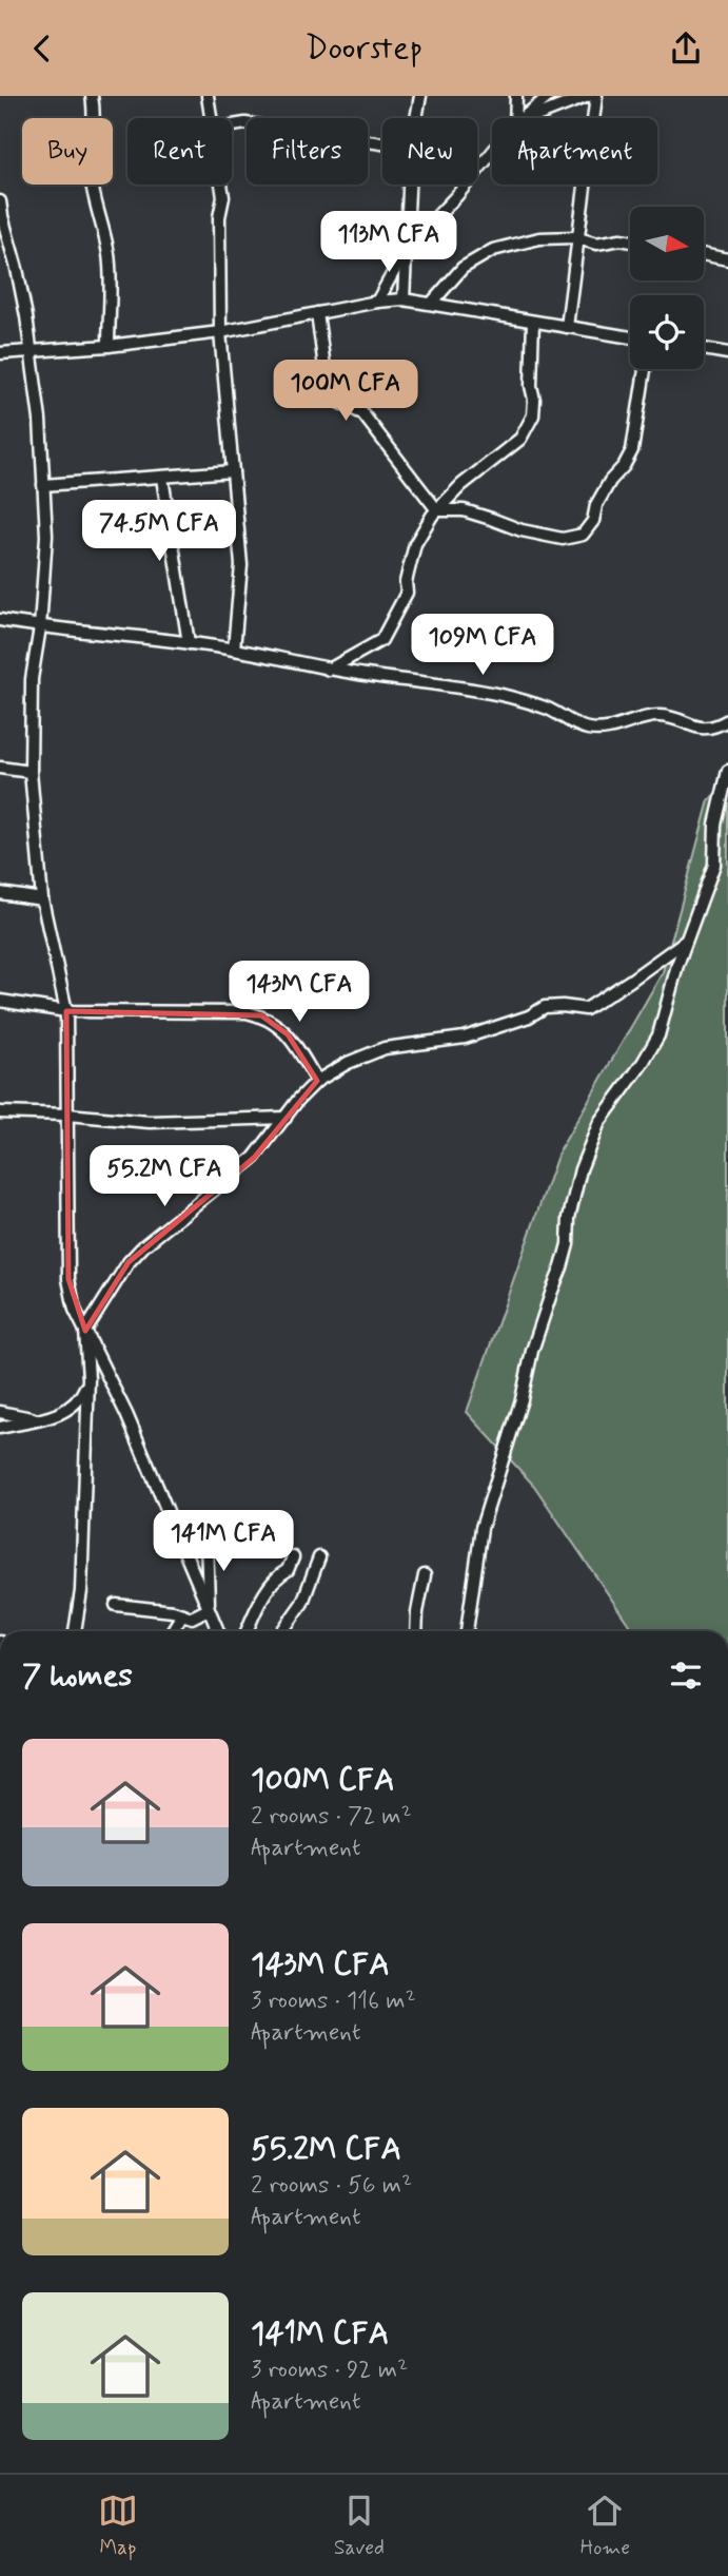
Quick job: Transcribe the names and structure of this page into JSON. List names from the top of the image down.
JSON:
{
  "north": "right",
  "page": {
    "header": "Doorstep",
    "chip": [
      "Buy",
      "Rent",
      "Filters",
      "New",
      "Apartment"
    ],
    "price": [
      "113M CFA",
      "100M CFA",
      "74.5M CFA",
      "109M CFA",
      "143M CFA",
      "55.2M CFA",
      "141M CFA"
    ],
    "heading": "7 homes",
    "list": [
      {
        "name": "100M CFA",
        "note": "2 rooms · 72 m² · Apartment"
      },
      {
        "name": "143M CFA",
        "note": "3 rooms · 116 m² · Apartment"
      },
      {
        "name": "55.2M CFA",
        "note": "2 rooms · 56 m² · Apartment"
      },
      {
        "name": "141M CFA",
        "note": "3 rooms · 92 m² · Apartment"
      }
    ],
    "tabs": ["Map", "Saved", "Home"]
  }
}
